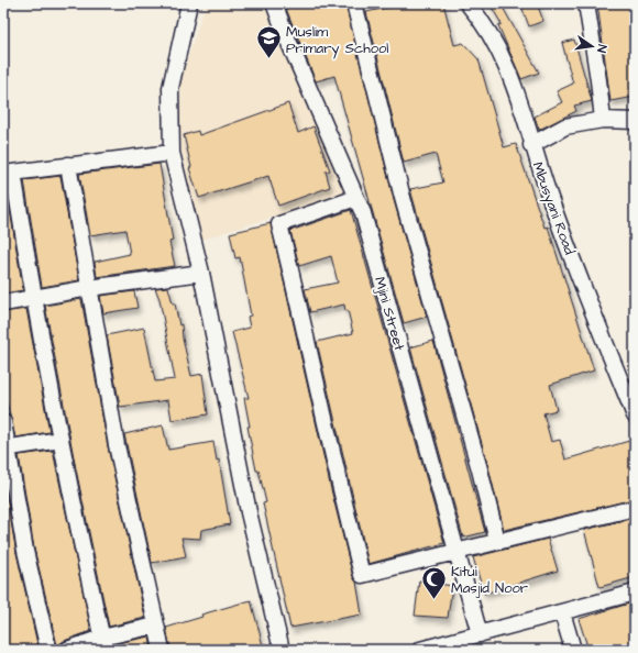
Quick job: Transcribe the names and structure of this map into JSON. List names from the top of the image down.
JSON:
{
  "streets": {
    "street": ["Mbusyani Road", "Mjini Street"]
  },
  "places": {
    "school or university": ["Muslim Primary School"],
    "mosque": ["Kitui Masjid Noor"]
  },
  "north": "right"
}
